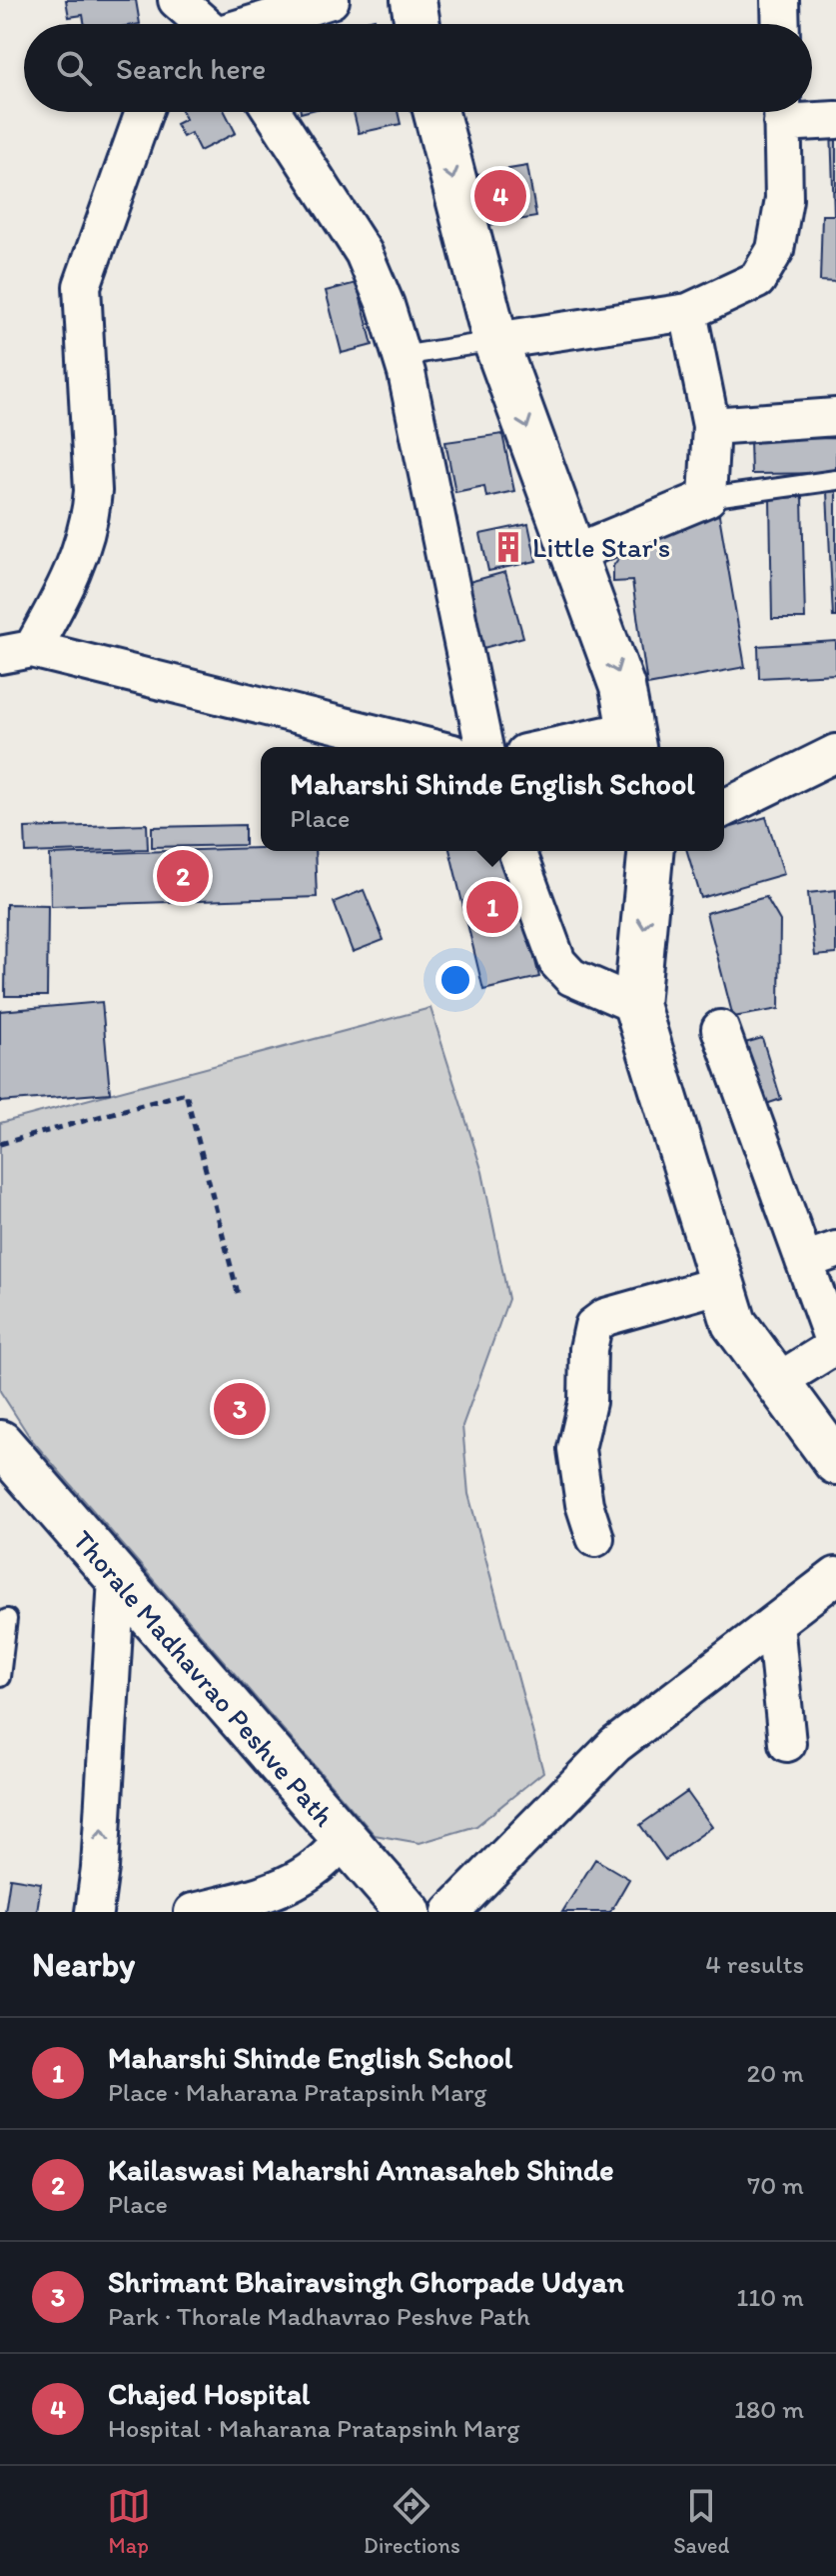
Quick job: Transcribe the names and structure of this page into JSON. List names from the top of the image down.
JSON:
{
  "streets": {
    "street": ["Thorale Madhavrao Peshve Path"]
  },
  "places": {
    "building": ["Little Star's"]
  },
  "page": {
    "search": "Search here",
    "pins": [
      "4",
      "2",
      "1",
      "3"
    ],
    "popup": ["Maharshi Shinde English School", "Place"],
    "heading": ["Nearby", "4 results"],
    "list": [
      {
        "mark": "1",
        "name": "Maharshi Shinde English School",
        "note": "Place · Maharana Pratapsinh Marg",
        "value": "20 m"
      },
      {
        "mark": "2",
        "name": "Kailaswasi Maharshi Annasaheb Shinde",
        "note": "Place",
        "value": "70 m"
      },
      {
        "mark": "3",
        "name": "Shrimant Bhairavsingh Ghorpade Udyan",
        "note": "Park · Thorale Madhavrao Peshve Path",
        "value": "110 m"
      },
      {
        "mark": "4",
        "name": "Chajed Hospital",
        "note": "Hospital · Maharana Pratapsinh Marg",
        "value": "180 m"
      }
    ],
    "nav": ["Map", "Directions", "Saved"]
  }
}
